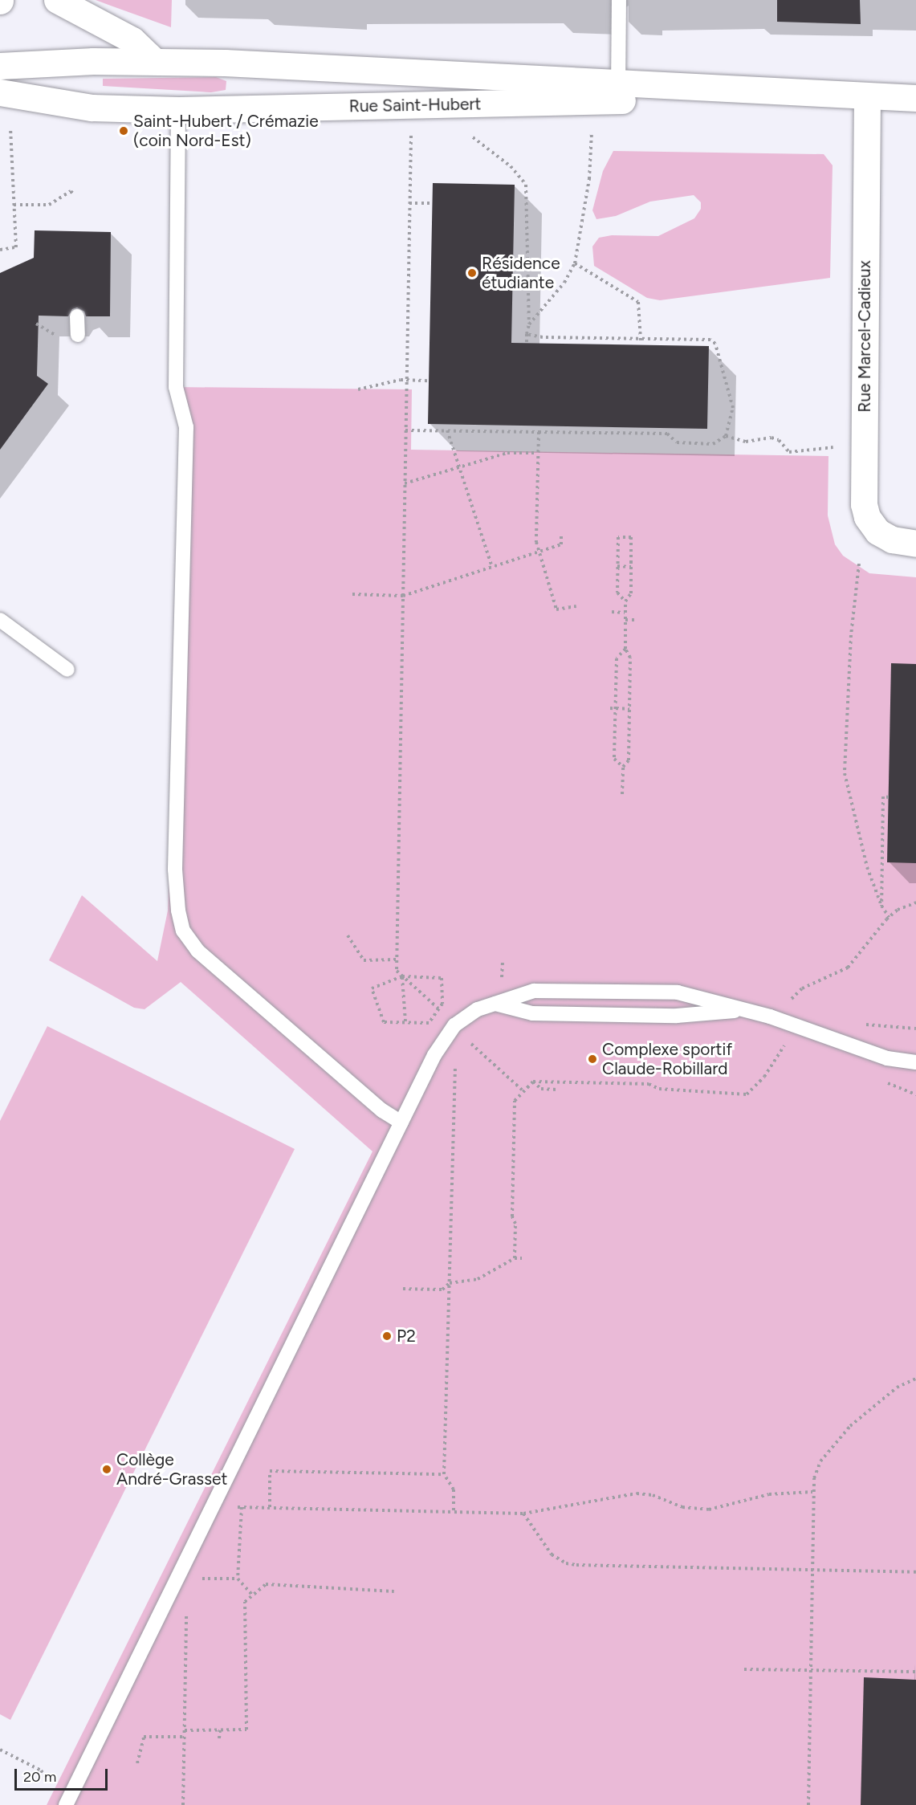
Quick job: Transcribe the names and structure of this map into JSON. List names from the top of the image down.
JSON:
{
  "streets": {
    "main road": ["Rue Saint-Hubert", "Rue Marcel-Cadieux"]
  },
  "crossings": [
    ["Rue Saint-Hubert", "Rue Marcel-Cadieux"]
  ],
  "places": [
    "Saint-Hubert / Crémazie (coin Nord-Est)",
    "Résidence étudiante",
    "Complexe sportif Claude-Robillard",
    "P2",
    "Collège André-Grasset"
  ],
  "scale_bar": "20 m"
}
